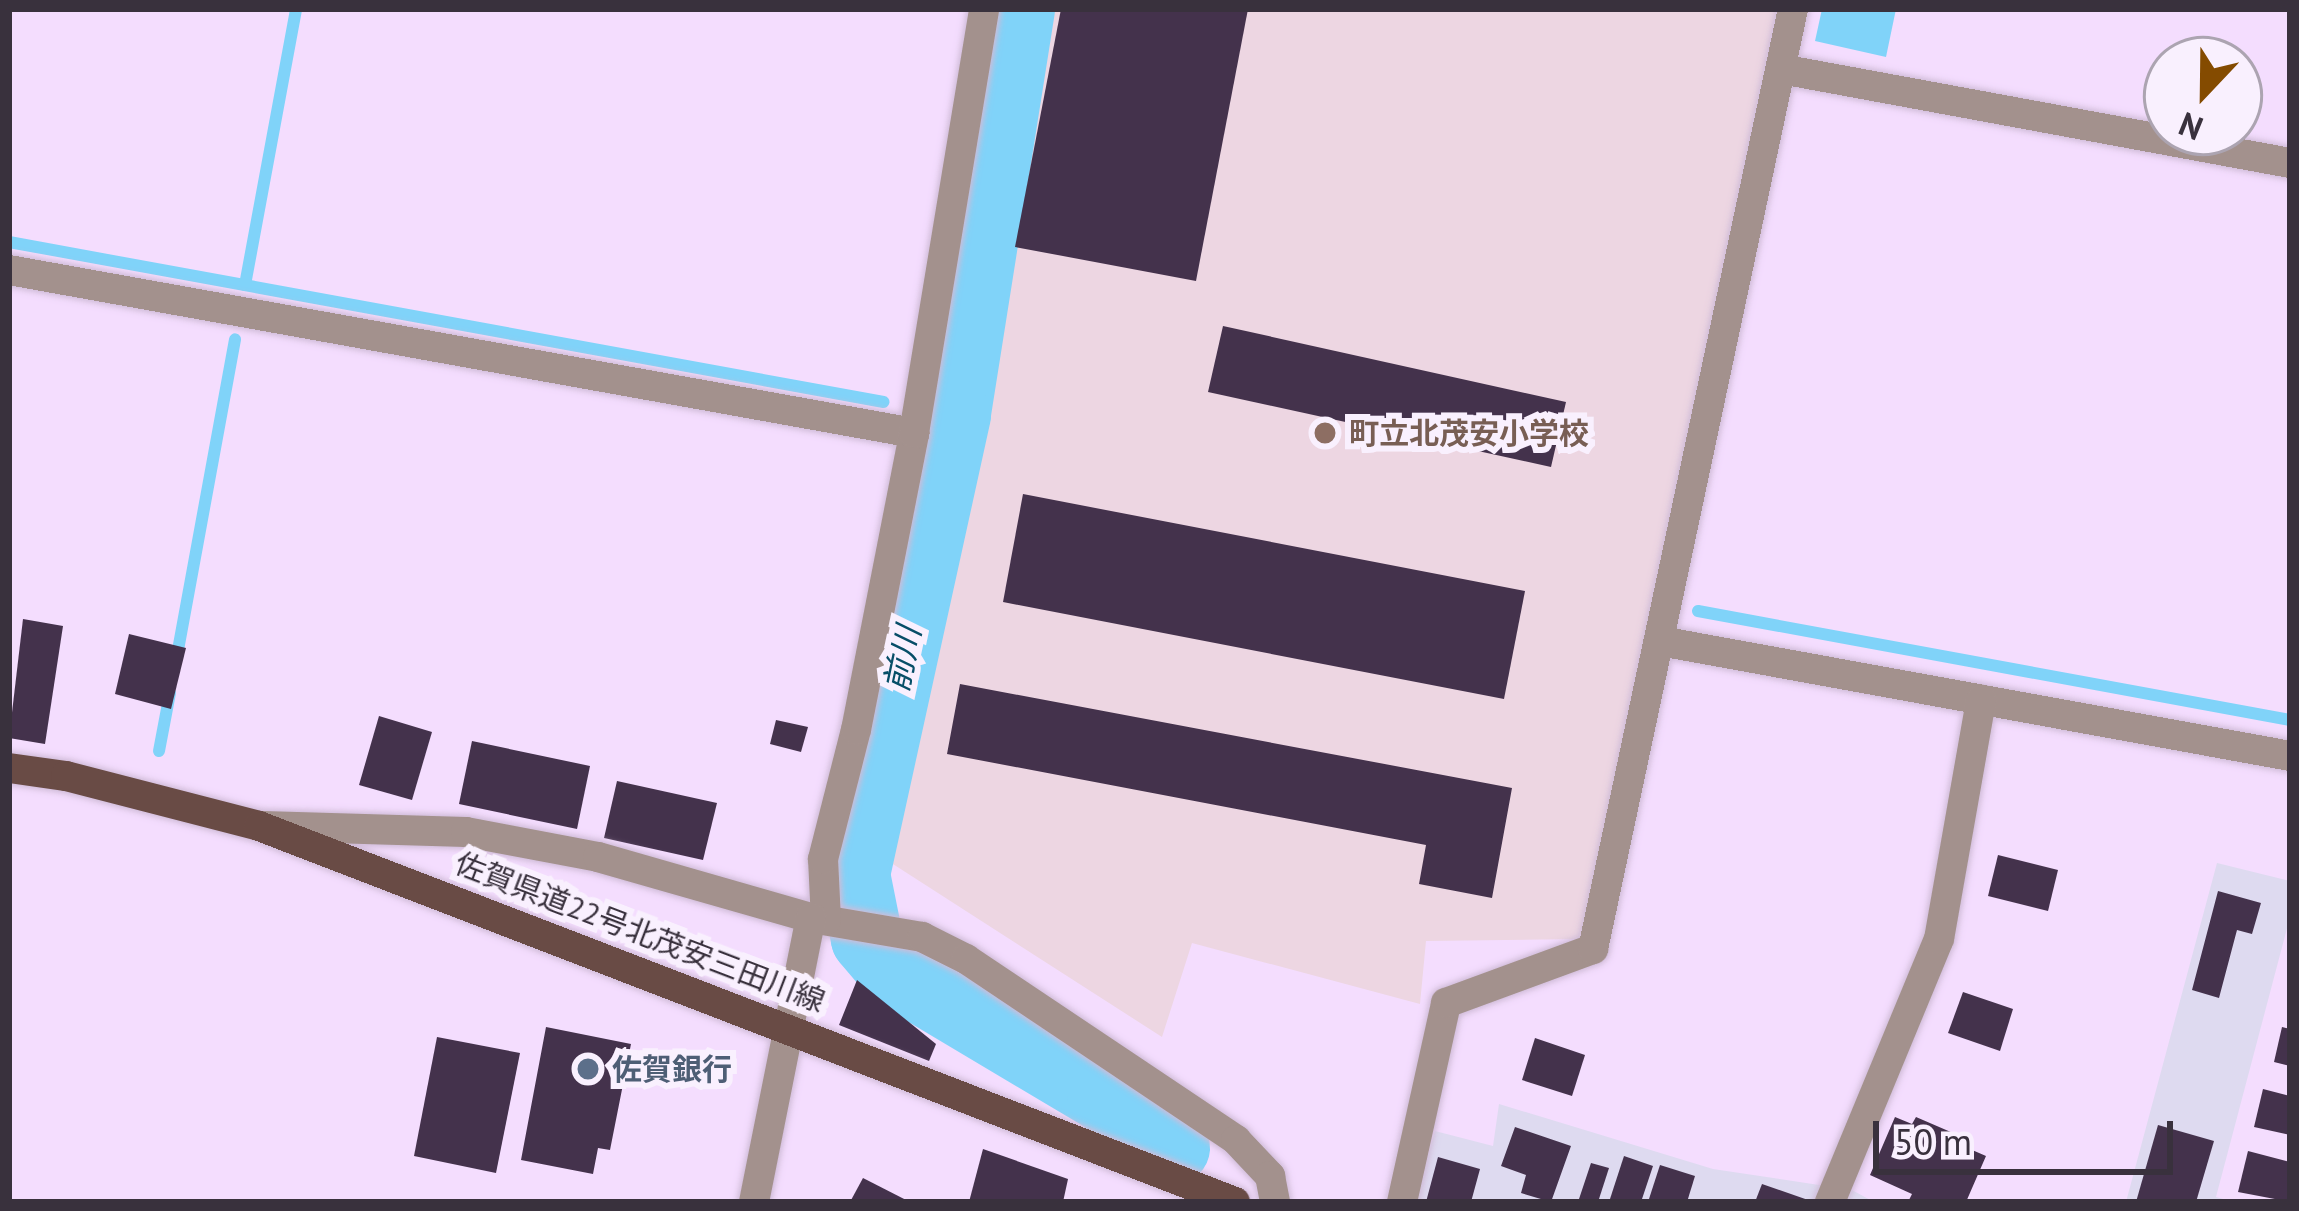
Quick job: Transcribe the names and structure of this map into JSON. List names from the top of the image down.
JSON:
{
  "streets": {
    "main road": ["佐賀県道22号北茂安三田川線"]
  },
  "water": ["前川"],
  "places": ["町立北茂安小学校", "佐賀銀行"],
  "scale_bar": "50 m",
  "north": "bottom"
}
